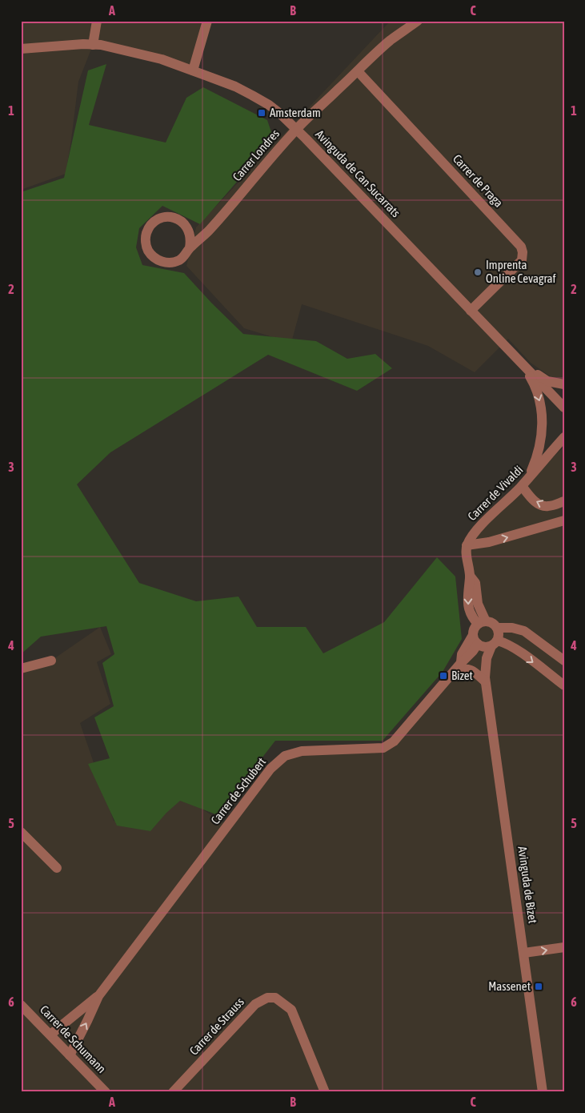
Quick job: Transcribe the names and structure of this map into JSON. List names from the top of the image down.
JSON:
{
  "streets": {
    "street": [
      "Carrer Londres",
      "Avinguda de Can Sucarrats",
      "Carrer de Praga",
      "Carrer de Vivaldi",
      "Carrer de Schubert",
      "Avinguda de Bizet",
      "Carrer de Strauss",
      "Carrer de Schumann"
    ]
  },
  "crossings": [
    ["Carrer Londres", "Avinguda de Can Sucarrats"],
    ["Carrer Londres", "Carrer de Praga"],
    ["Avinguda de Can Sucarrats", "Carrer de Praga"],
    ["Avinguda de Can Sucarrats", "Carrer de Vivaldi"],
    ["Carrer de Schubert", "Avinguda de Bizet"],
    ["Carrer de Schubert", "Carrer de Schumann"]
  ],
  "places": {
    "transit": ["Amsterdam", "Bizet", "Massenet"],
    "other": ["Imprenta Online Cevagraf"]
  },
  "grid": {
    "columns": ["A", "B", "C"],
    "rows": [
      "1",
      "2",
      "3",
      "4",
      "5",
      "6"
    ]
  }
}
